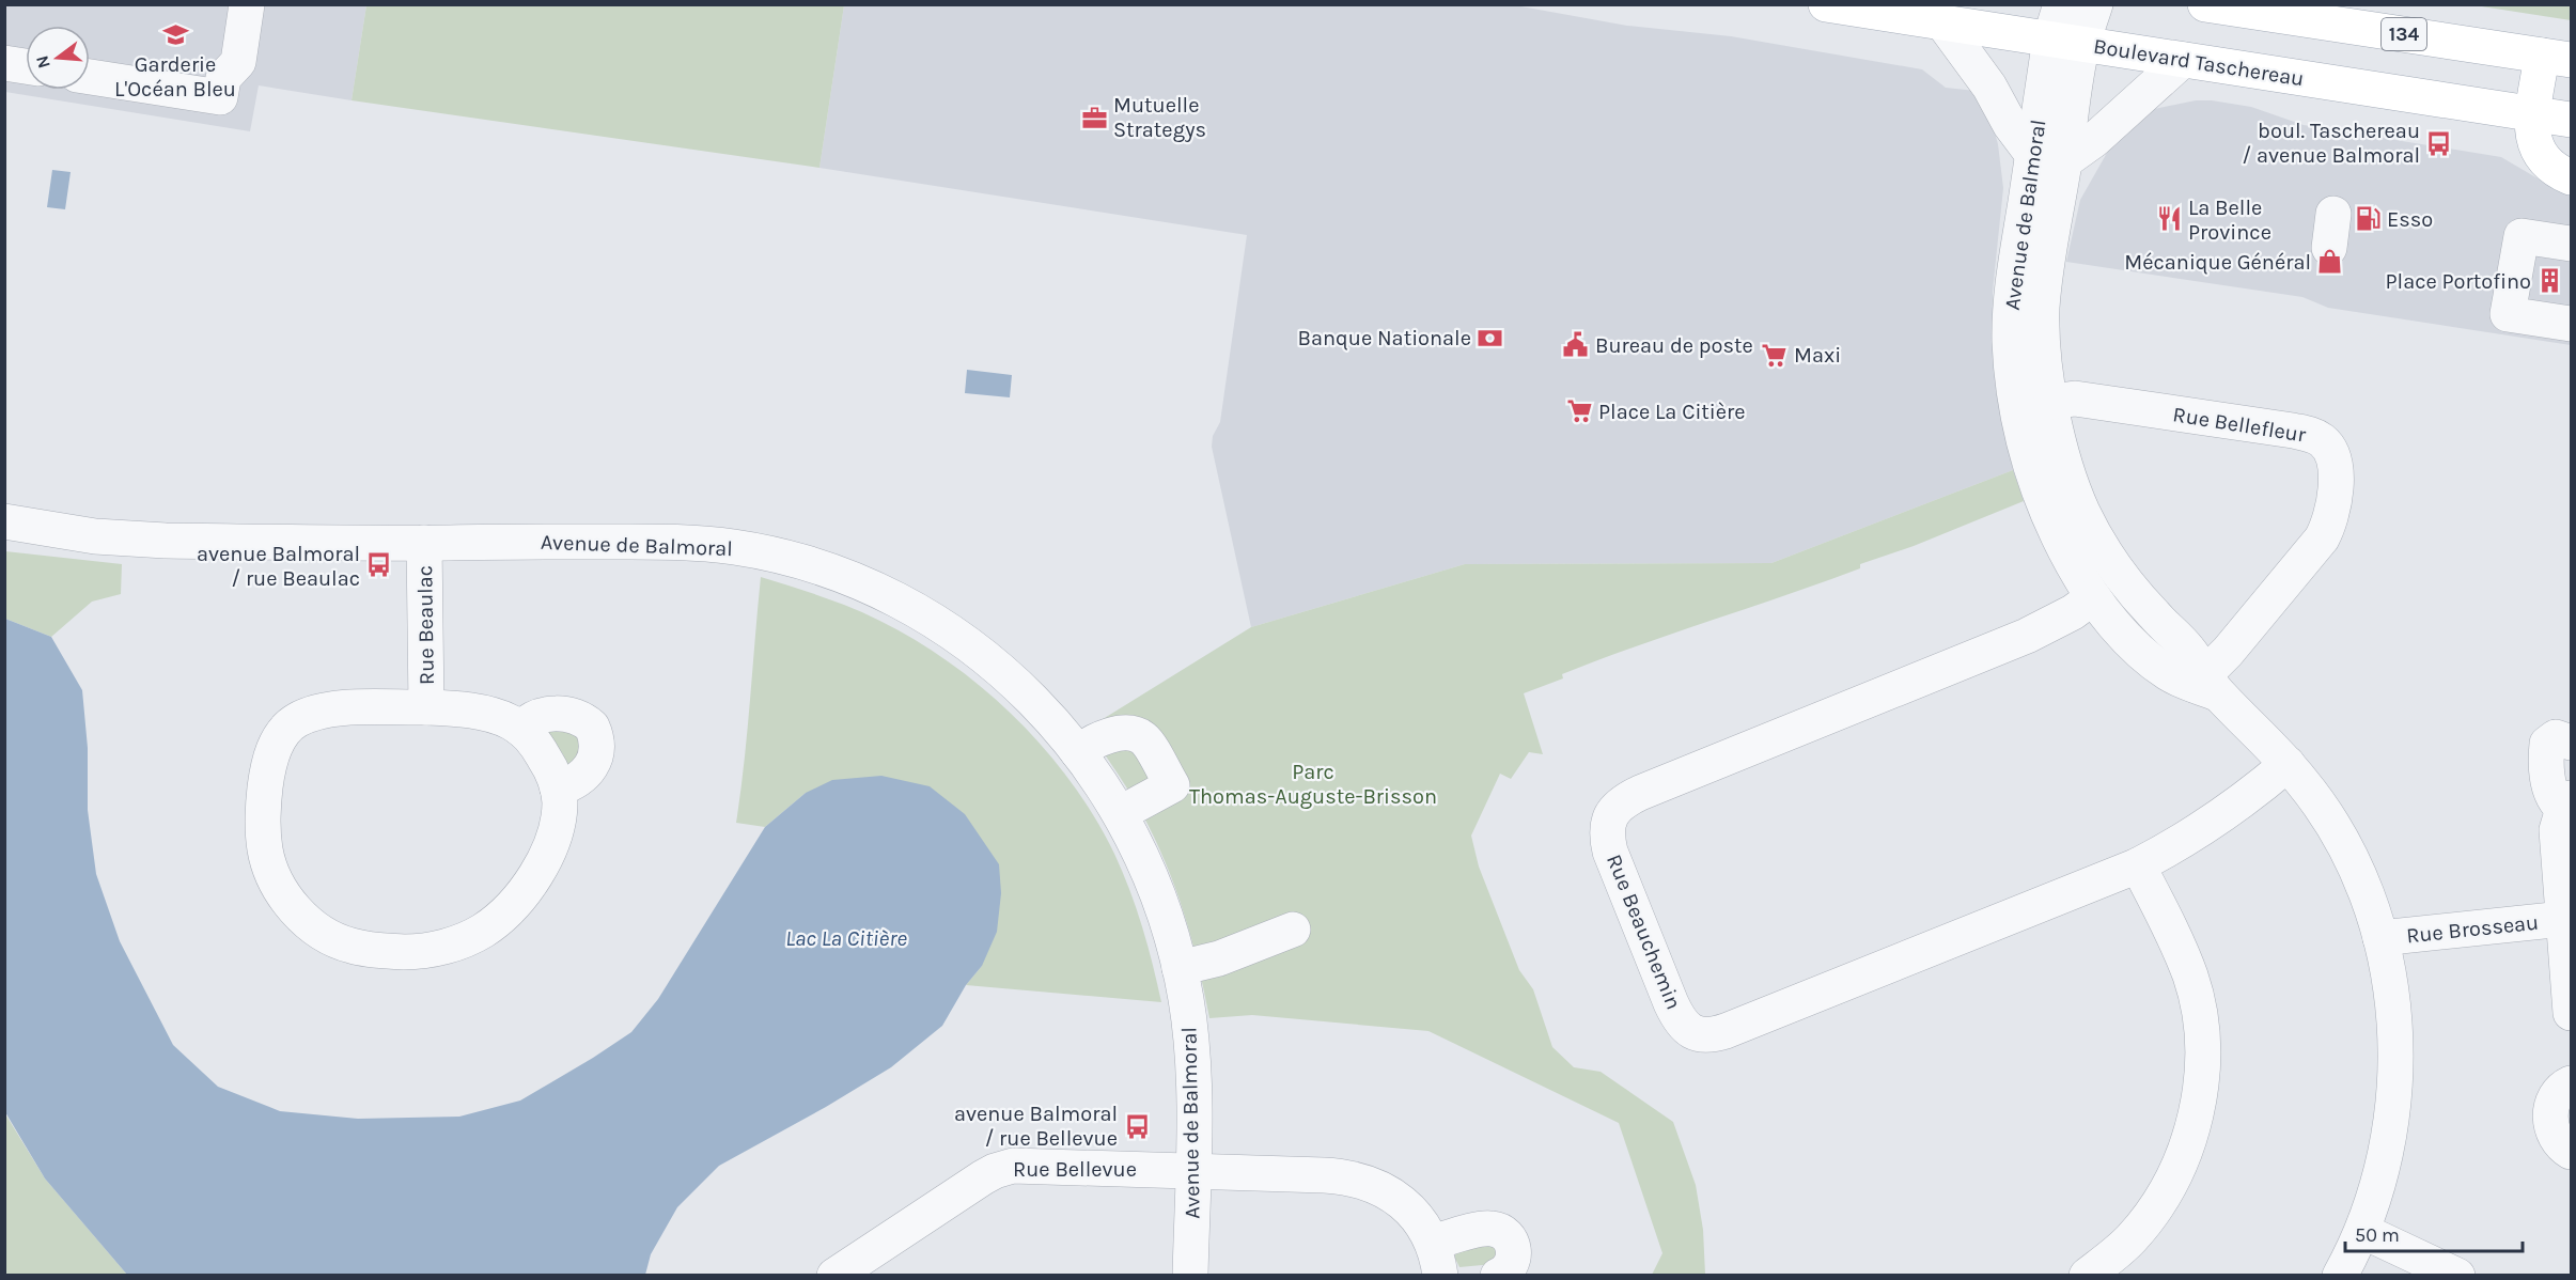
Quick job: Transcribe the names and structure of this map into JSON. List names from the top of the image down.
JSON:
{
  "streets": {
    "main road": ["134", "Boulevard Taschereau"],
    "street": [
      "Avenue de Balmoral",
      "Rue Bellefleur",
      "Rue Beaulac",
      "Rue Brosseau",
      "Rue Beauchemin",
      "Rue Bellevue"
    ]
  },
  "crossings": [
    ["Boulevard Taschereau", "Avenue de Balmoral"],
    ["Avenue de Balmoral", "Rue Bellefleur"],
    ["Avenue de Balmoral", "Rue Beaulac"],
    ["Avenue de Balmoral", "Rue Brosseau"],
    ["Avenue de Balmoral", "Rue Beauchemin"],
    ["Avenue de Balmoral", "Rue Bellevue"]
  ],
  "water": ["Lac La Citière"],
  "parks": ["Parc Thomas-Auguste-Brisson"],
  "places": {
    "school or university": ["Garderie L'Océan Bleu"],
    "office": ["Mutuelle Strategys"],
    "bus stop": ["boul. Taschereau / avenue Balmoral", "avenue Balmoral / rue Beaulac", "avenue Balmoral / rue Bellevue"],
    "restaurant": ["La Belle Province"],
    "fuel station": ["Esso"],
    "shop": ["Mécanique Général"],
    "building": ["Place Portofino"],
    "bank": ["Banque Nationale"],
    "public building": ["Bureau de poste"],
    "supermarket": ["Maxi", "Place La Citière"]
  },
  "scale_bar": "50 m",
  "north": "left"
}
